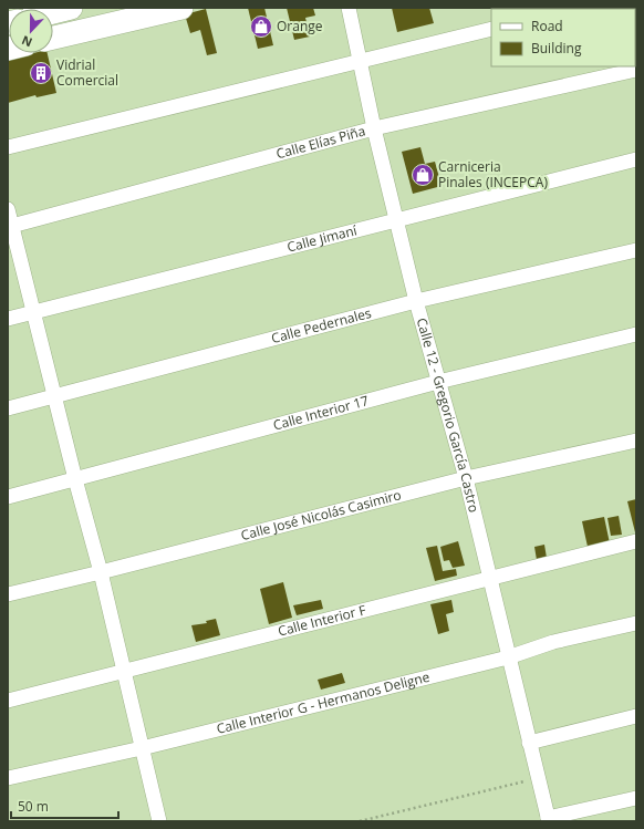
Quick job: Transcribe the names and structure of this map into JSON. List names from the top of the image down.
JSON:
{
  "streets": {
    "street": [
      "Calle Elías Piña",
      "Calle Jimaní",
      "Calle Pedernales",
      "Calle Interior 17",
      "Calle 12 - Gregorio García Castro",
      "Calle José Nicolás Casimiro",
      "Calle Interior F",
      "Calle Interior G - Hermanos Deligne"
    ]
  },
  "crossings": [
    ["Calle Elías Piña", "Calle 12 - Gregorio García Castro"],
    ["Calle Jimaní", "Calle 12 - Gregorio García Castro"],
    ["Calle Pedernales", "Calle 12 - Gregorio García Castro"],
    ["Calle Interior 17", "Calle 12 - Gregorio García Castro"],
    ["Calle 12 - Gregorio García Castro", "Calle José Nicolás Casimiro"],
    ["Calle 12 - Gregorio García Castro", "Calle Interior F"],
    ["Calle 12 - Gregorio García Castro", "Calle Interior G - Hermanos Deligne"]
  ],
  "places": {
    "shop": ["Orange", "Carniceria Pinales (INCEPCA)"],
    "building": ["Vidrial Comercial"]
  },
  "legend": ["Road", "Building"],
  "scale_bar": "50 m",
  "north": "bottom"
}
